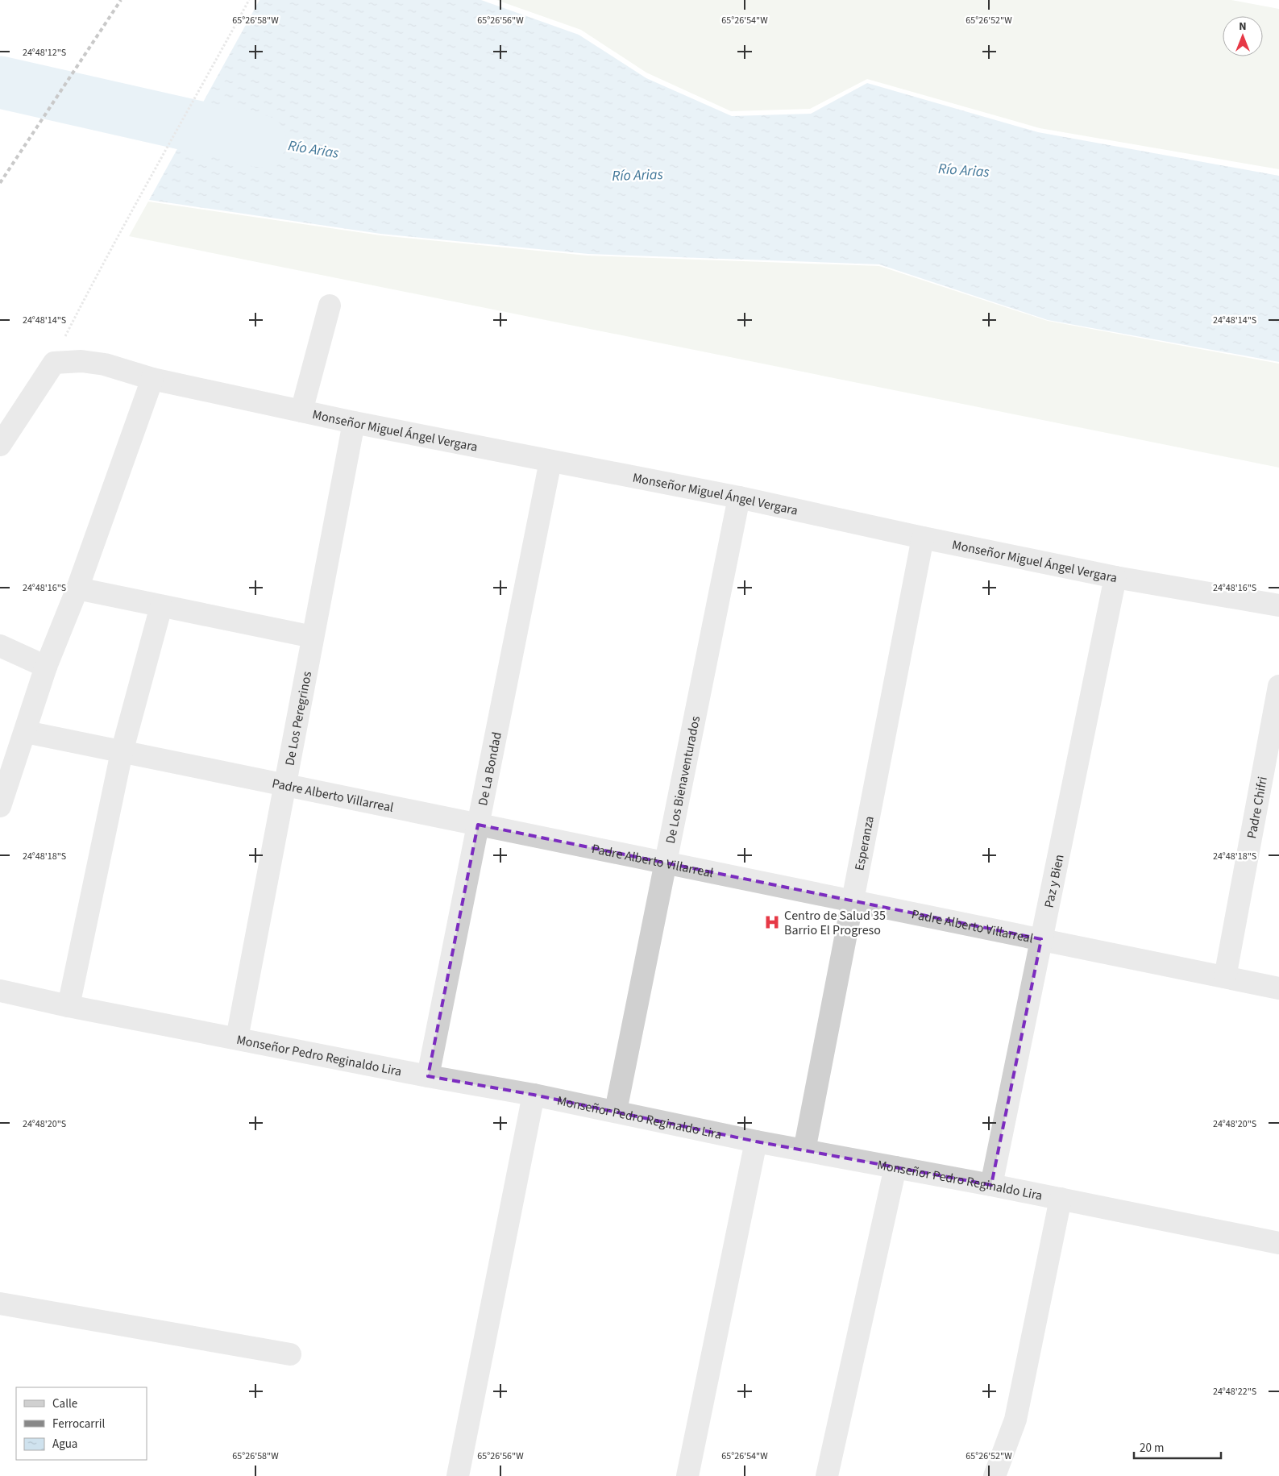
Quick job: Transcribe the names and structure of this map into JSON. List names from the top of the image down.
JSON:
{
  "streets": {
    "street": [
      "Monseñor Miguel Ángel Vergara",
      "De Los Peregrinos",
      "De La Bondad",
      "De Los Bienaventurados",
      "Padre Alberto Villarreal",
      "Padre Chifri",
      "Esperanza",
      "Paz y Bien",
      "Monseñor Pedro Reginaldo Lira"
    ]
  },
  "crossings": [
    ["Monseñor Miguel Ángel Vergara", "De Los Peregrinos"],
    ["Monseñor Miguel Ángel Vergara", "De La Bondad"],
    ["Monseñor Miguel Ángel Vergara", "De Los Bienaventurados"],
    ["Monseñor Miguel Ángel Vergara", "Esperanza"],
    ["Monseñor Miguel Ángel Vergara", "Paz y Bien"],
    ["De Los Peregrinos", "Padre Alberto Villarreal"],
    ["De Los Peregrinos", "Monseñor Pedro Reginaldo Lira"],
    ["De La Bondad", "Padre Alberto Villarreal"],
    ["De La Bondad", "Monseñor Pedro Reginaldo Lira"],
    ["De Los Bienaventurados", "Padre Alberto Villarreal"],
    ["De Los Bienaventurados", "Monseñor Pedro Reginaldo Lira"],
    ["Padre Alberto Villarreal", "Padre Chifri"],
    ["Padre Alberto Villarreal", "Esperanza"],
    ["Padre Alberto Villarreal", "Paz y Bien"],
    ["Esperanza", "Monseñor Pedro Reginaldo Lira"],
    ["Paz y Bien", "Monseñor Pedro Reginaldo Lira"]
  ],
  "water": ["Río Arias"],
  "places": {
    "hospital": ["Centro de Salud 35 Barrio El Progreso"]
  },
  "legend": ["Calle", "Ferrocarril", "Agua"],
  "scale_bar": "20 m",
  "north": "top",
  "coordinates": [
    "65°26'58\"W",
    "65°26'56\"W",
    "65°26'54\"W",
    "65°26'52\"W",
    "24°48'12\"S",
    "24°48'14\"S",
    "24°48'16\"S",
    "24°48'18\"S",
    "24°48'20\"S",
    "24°48'22\"S"
  ]
}
